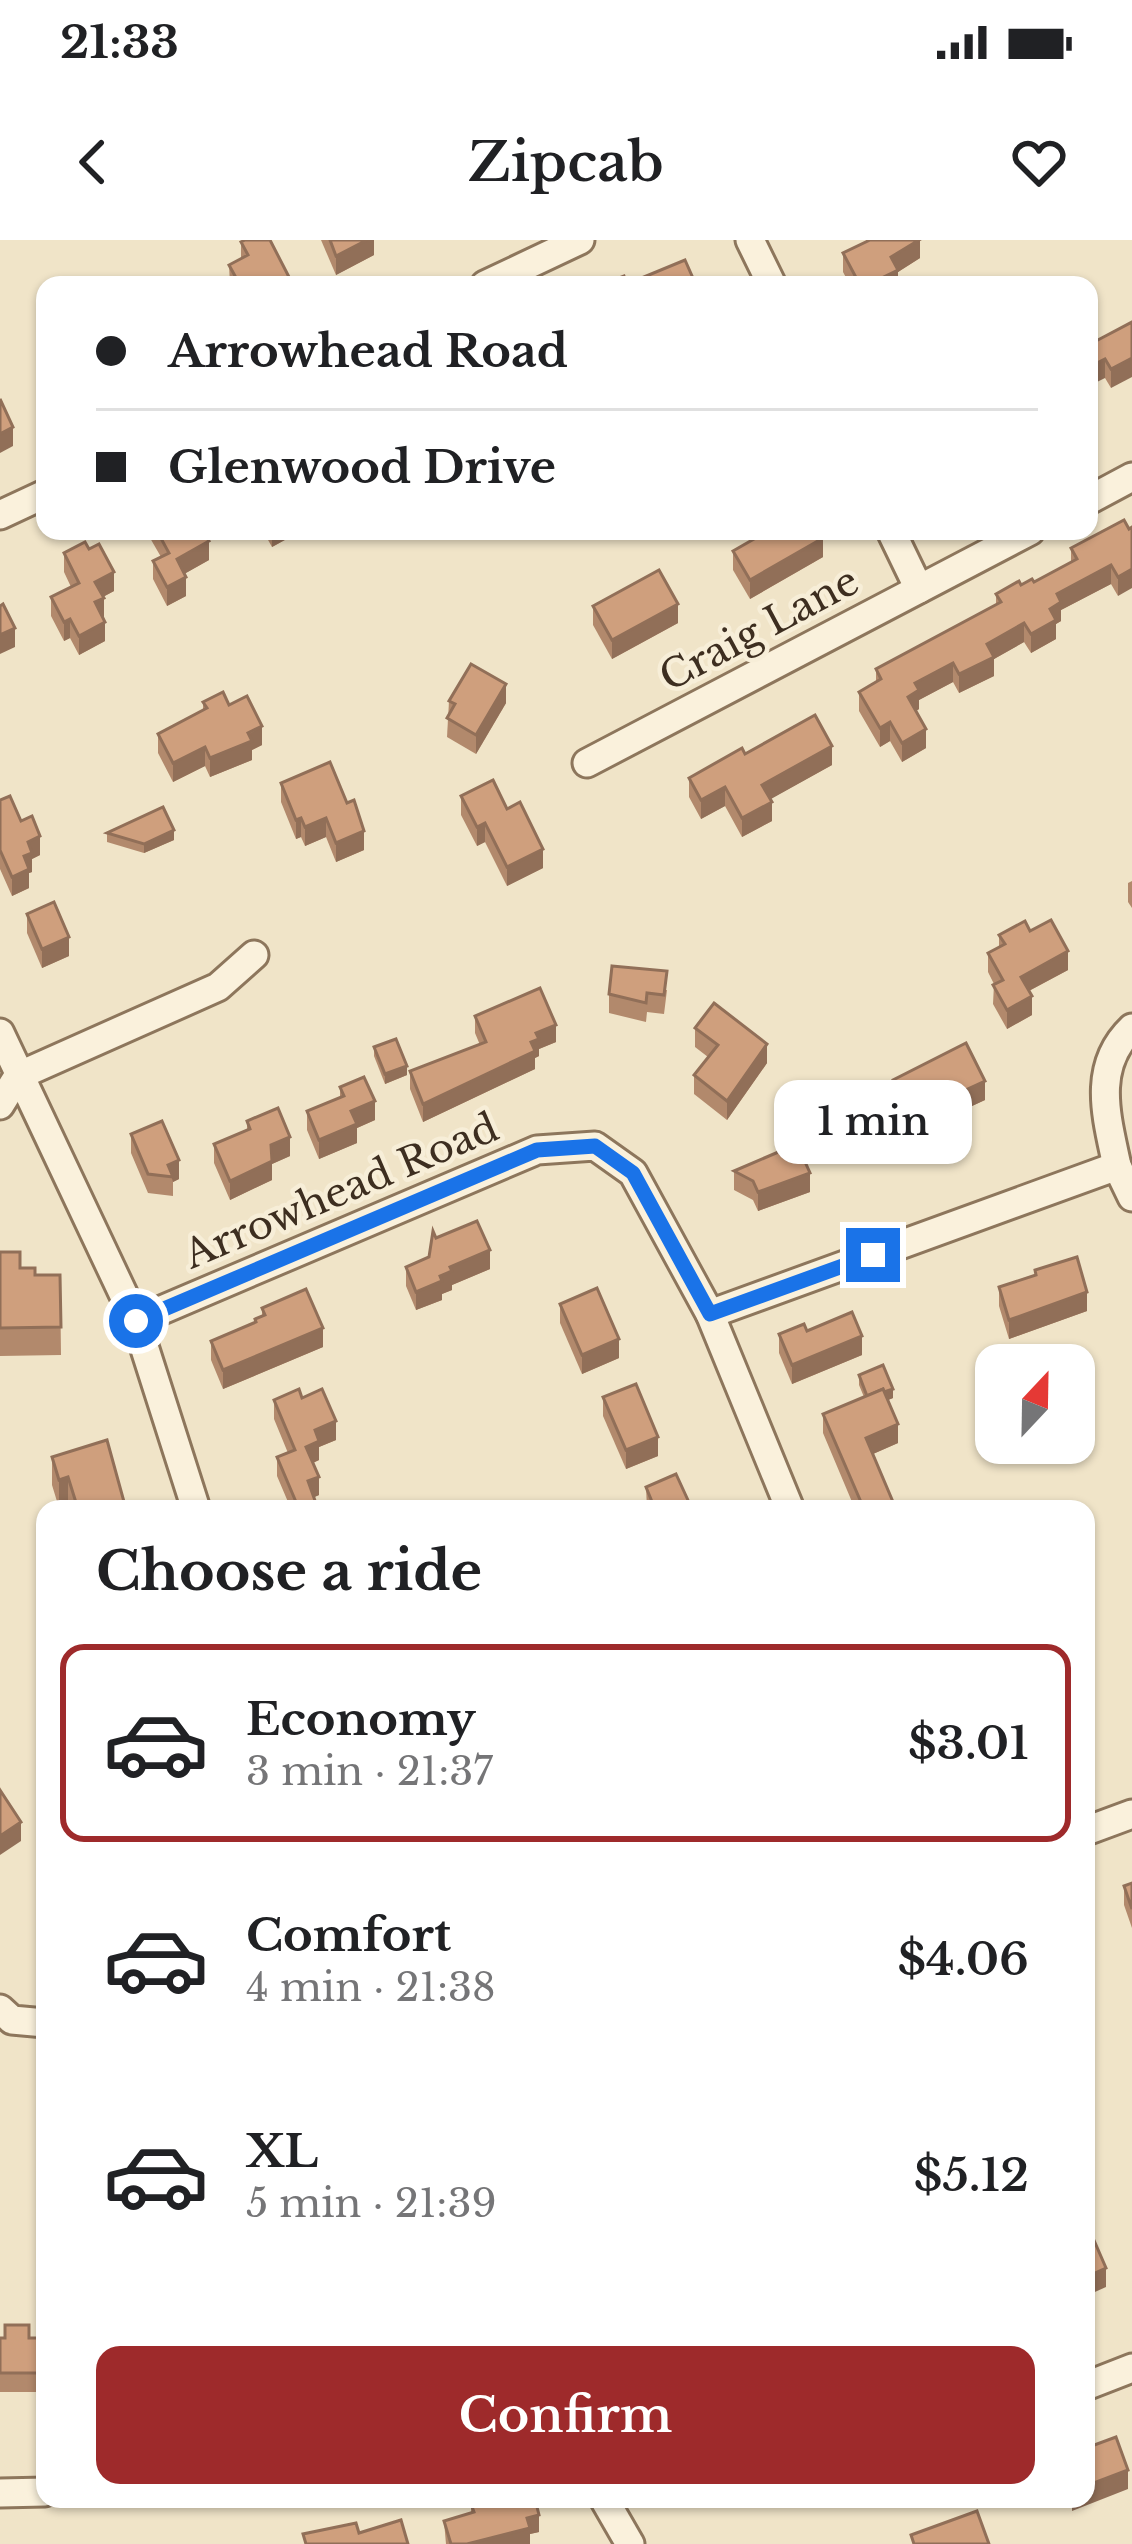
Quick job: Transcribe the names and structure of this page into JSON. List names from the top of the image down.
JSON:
{
  "streets": {
    "street": ["Craig Lane", "Arrowhead Road"]
  },
  "north": "top",
  "page": {
    "status": "21:33",
    "header": "Zipcab",
    "banner": ["Arrowhead Road", "Glenwood Drive"],
    "bubble": "1 min",
    "heading": "Choose a ride",
    "list": [
      {
        "name": "Economy",
        "note": "3 min · 21:37",
        "value": "$3.01"
      },
      {
        "name": "Comfort",
        "note": "4 min · 21:38",
        "value": "$4.06"
      },
      {
        "name": "XL",
        "note": "5 min · 21:39",
        "value": "$5.12"
      }
    ],
    "buttons": "Confirm"
  }
}
